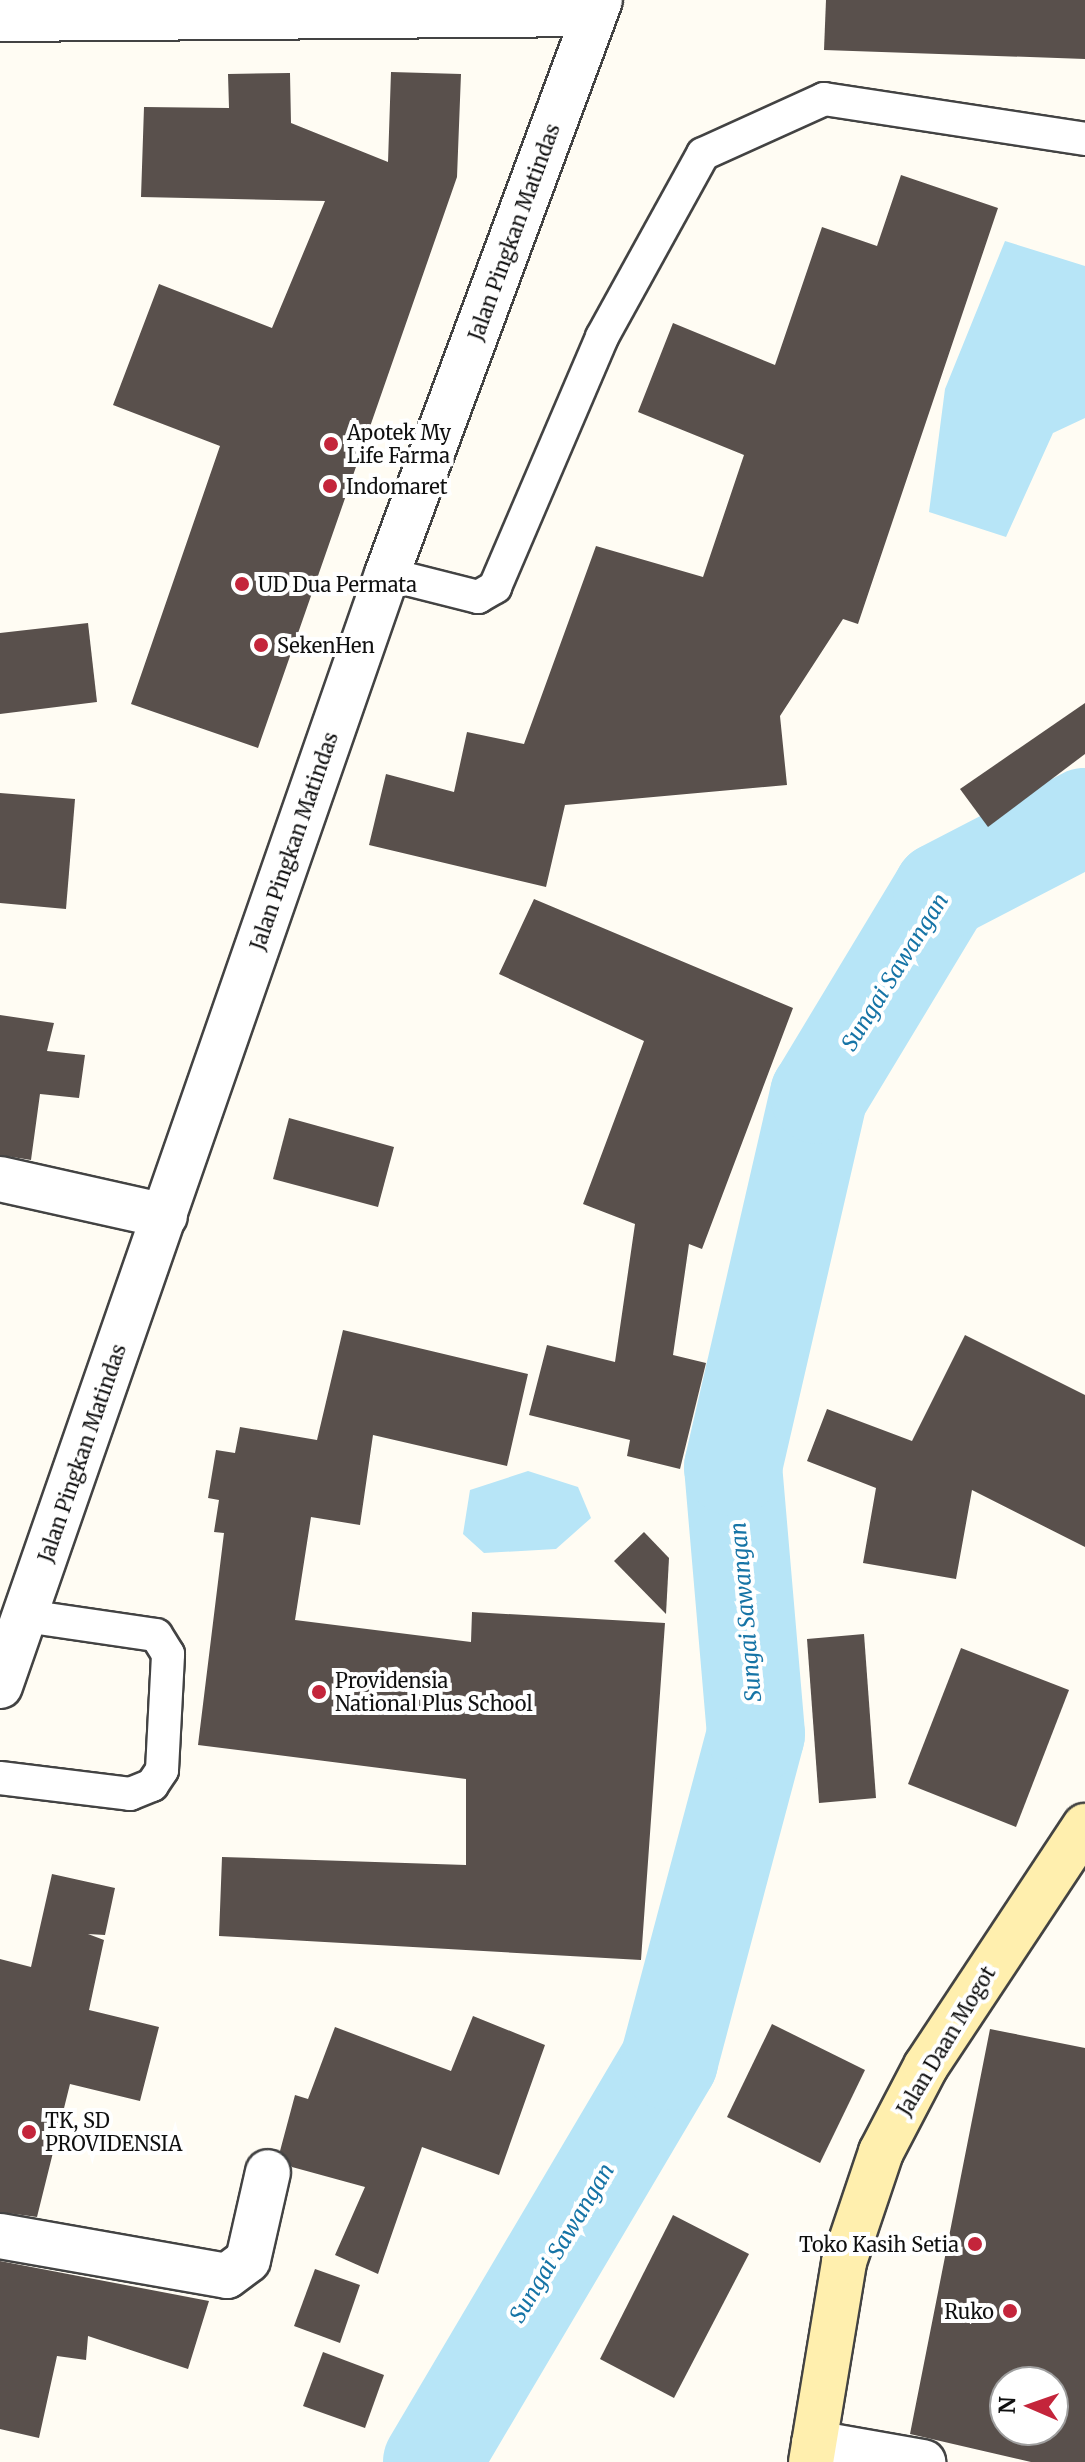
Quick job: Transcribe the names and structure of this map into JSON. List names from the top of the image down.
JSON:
{
  "streets": {
    "main road": ["Jalan Daan Mogot"],
    "street": ["Jalan Pingkan Matindas"]
  },
  "water": ["Sungai Sawangan"],
  "places": [
    "Apotek My Life Farma",
    "Indomaret",
    "UD Dua Permata",
    "SekenHen",
    "Providensia National Plus School",
    "TK, SD PROVIDENSIA",
    "Toko Kasih Setia",
    "Ruko"
  ],
  "north": "left"
}
